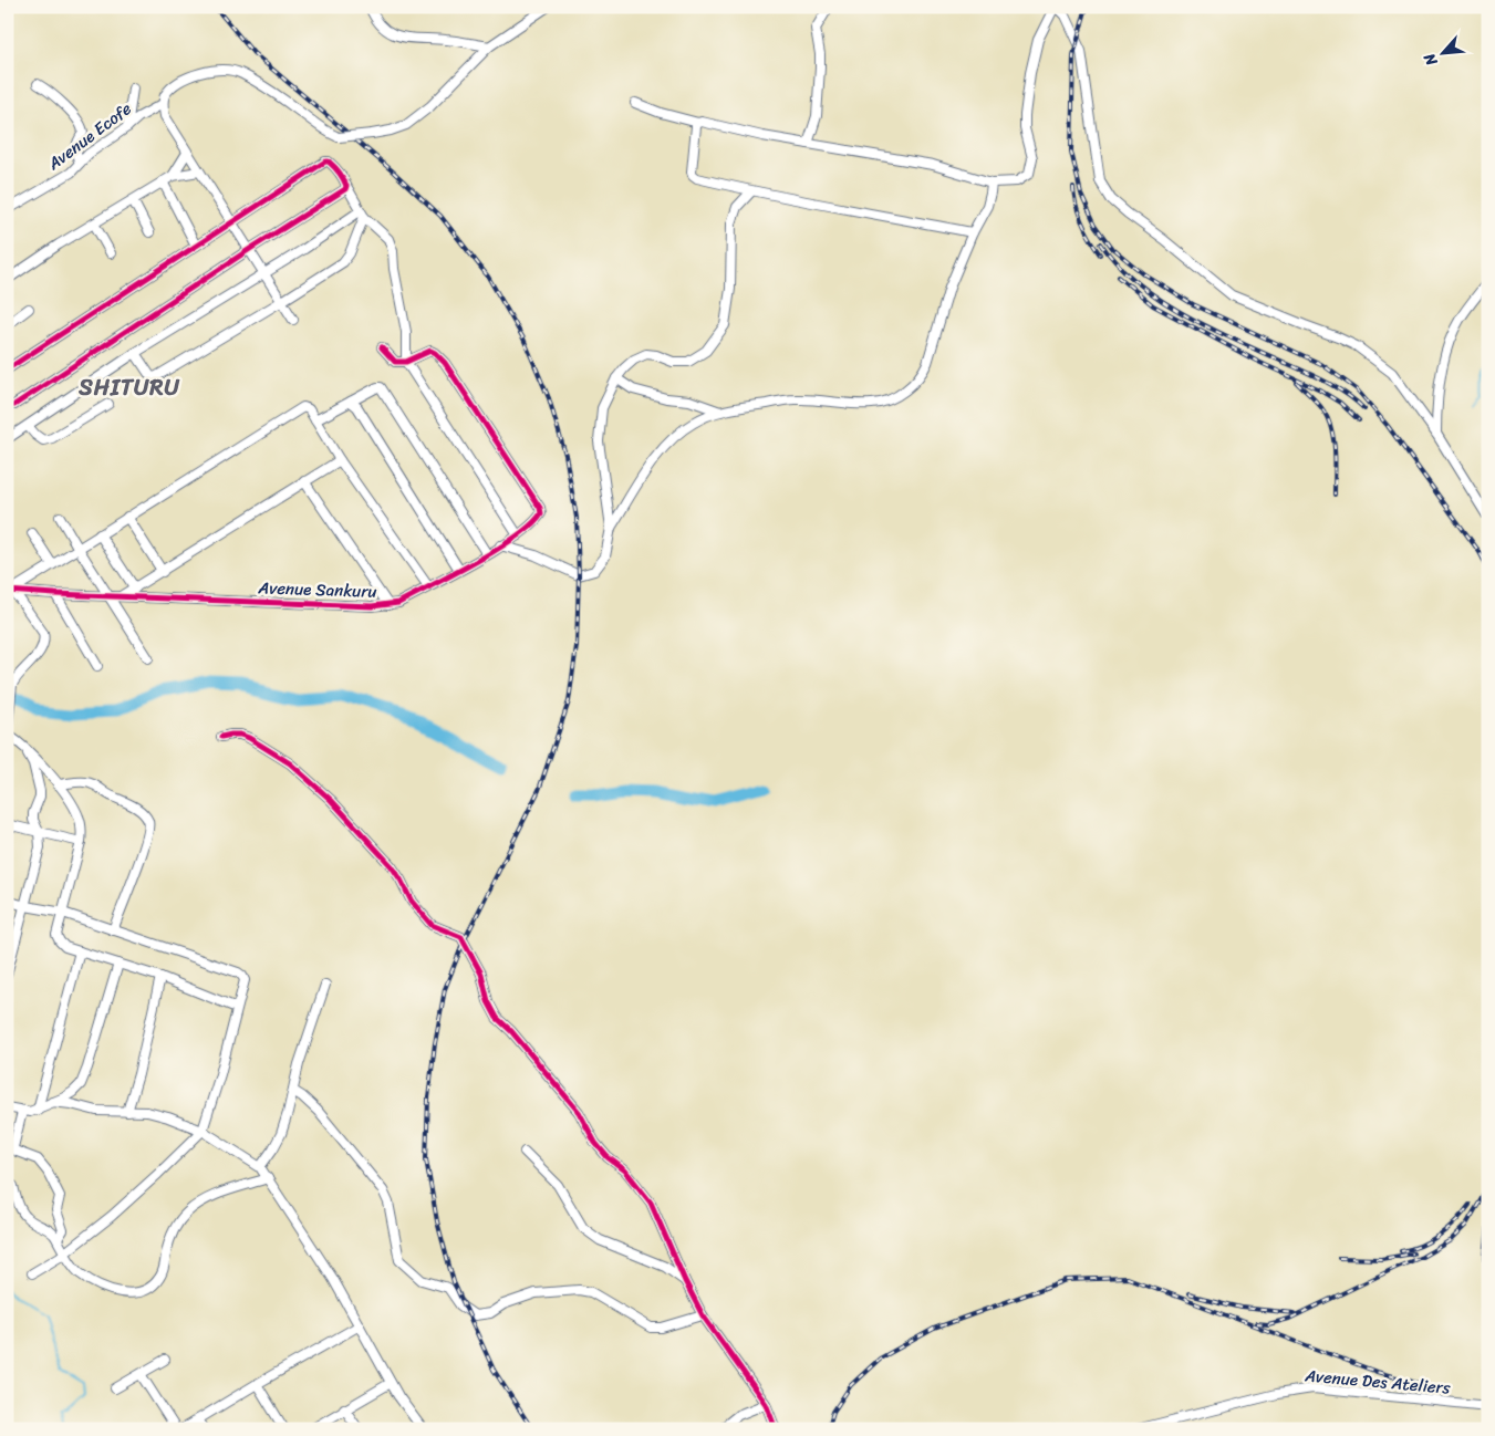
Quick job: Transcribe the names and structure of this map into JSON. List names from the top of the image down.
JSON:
{
  "streets": {
    "street": ["Avenue Ecofe", "Avenue Sankuru", "Avenue Des Ateliers"]
  },
  "districts": ["SHITURU"],
  "north": "bottom left"
}
